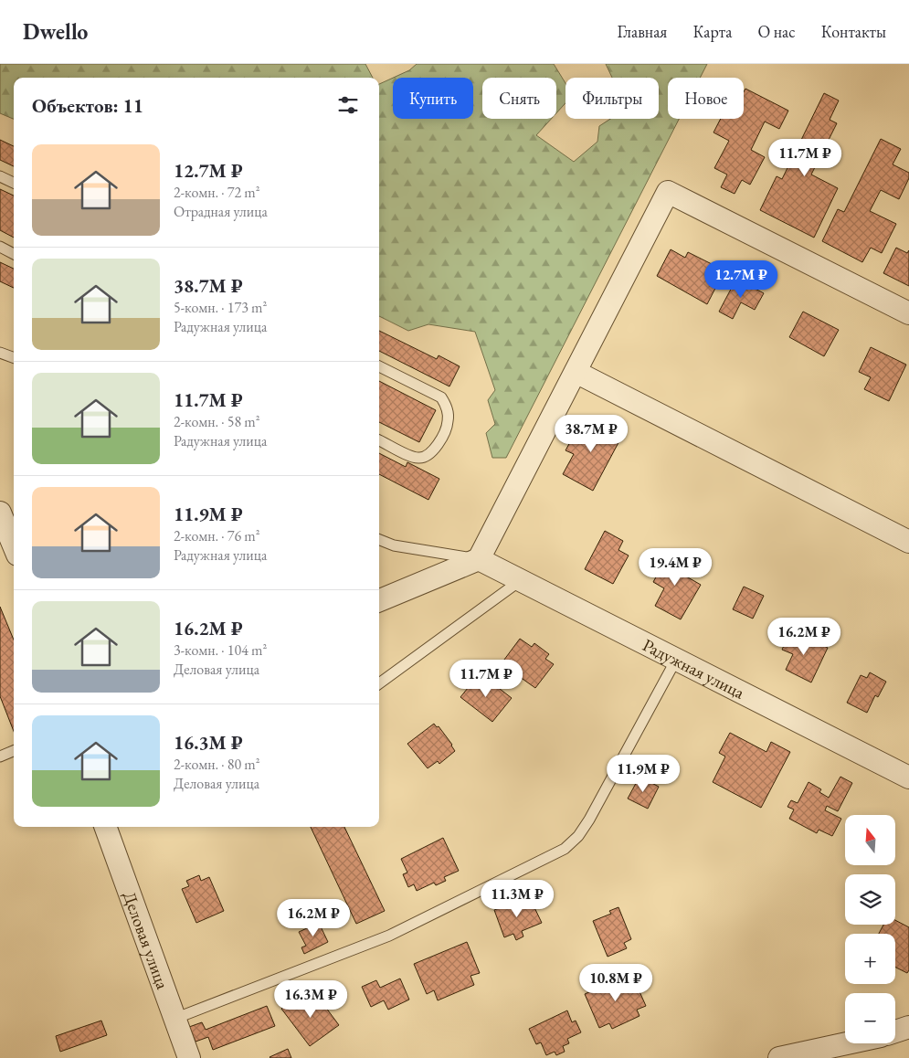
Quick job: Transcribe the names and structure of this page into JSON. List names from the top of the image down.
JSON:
{
  "streets": {
    "street": ["Радужная улица", "Деловая улица"]
  },
  "north": "top",
  "page": {
    "header": "Dwello",
    "nav": [
      "Главная",
      "Карта",
      "О нас",
      "Контакты"
    ],
    "chip": [
      "Купить",
      "Снять",
      "Фильтры",
      "Новое"
    ],
    "heading": "Объектов: 11",
    "list": [
      {
        "name": "12.7M ₽",
        "note": "2-комн. · 72 m² · Отрадная улица"
      },
      {
        "name": "38.7M ₽",
        "note": "5-комн. · 173 m² · Радужная улица"
      },
      {
        "name": "11.7M ₽",
        "note": "2-комн. · 58 m² · Радужная улица"
      },
      {
        "name": "11.9M ₽",
        "note": "2-комн. · 76 m² · Радужная улица"
      },
      {
        "name": "16.2M ₽",
        "note": "3-комн. · 104 m² · Деловая улица"
      },
      {
        "name": "16.3M ₽",
        "note": "2-комн. · 80 m² · Деловая улица"
      }
    ],
    "price": [
      "11.7M ₽",
      "12.7M ₽",
      "38.7M ₽",
      "19.4M ₽",
      "16.2M ₽",
      "11.7M ₽",
      "11.9M ₽",
      "11.3M ₽",
      "16.2M ₽",
      "10.8M ₽",
      "16.3M ₽"
    ],
    "map_buttons": ["+", "−"]
  }
}
